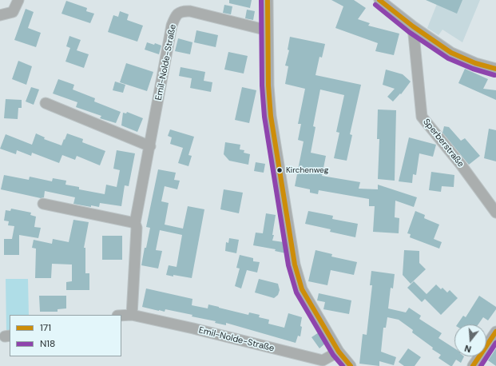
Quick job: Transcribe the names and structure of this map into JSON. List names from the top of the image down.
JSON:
{
  "streets": {
    "street": ["Emil-Nolde-Straße", "Sperberstraße"]
  },
  "places": ["Kirchenweg"],
  "lines": ["transit line 171", "transit line N18"],
  "legend": ["171", "N18"],
  "north": "bottom"
}
